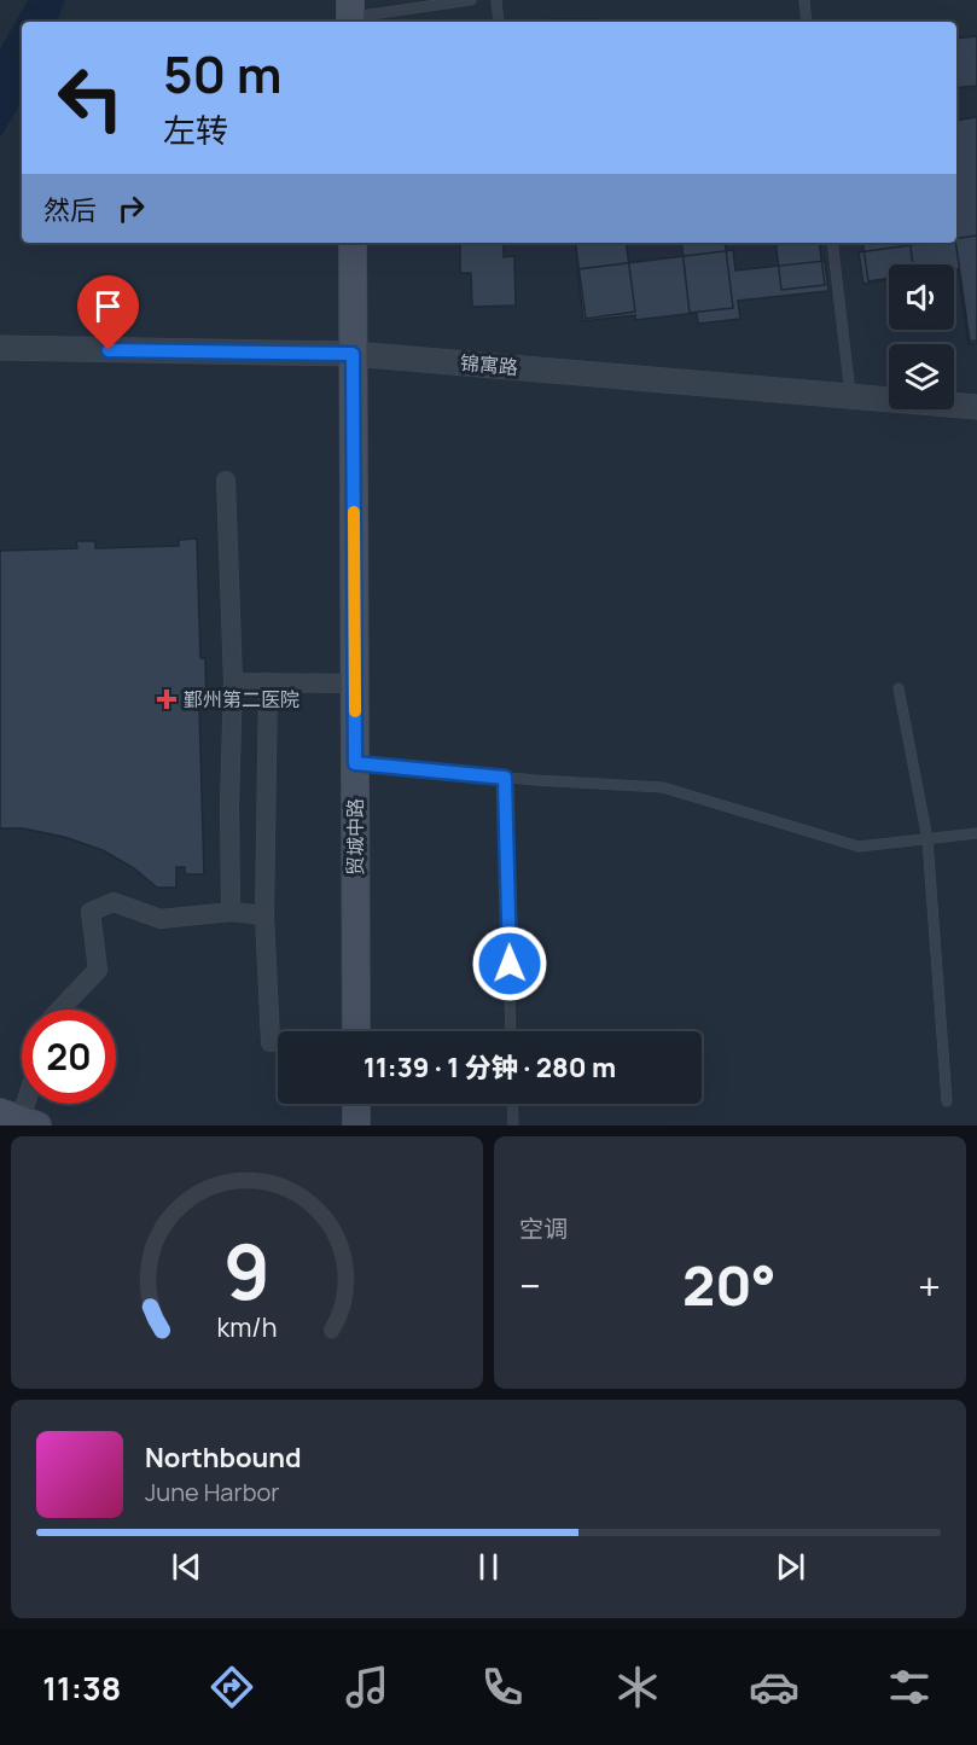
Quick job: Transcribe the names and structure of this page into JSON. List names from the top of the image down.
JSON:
{
  "streets": {
    "main road": ["贸城中路"],
    "street": ["锦寓路"]
  },
  "crossings": [
    ["锦寓路", "贸城中路"]
  ],
  "places": {
    "health": ["鄞州第二医院"]
  },
  "page": {
    "turn": ["50 m", "左转"],
    "then": "然后",
    "limit": "20",
    "trip": "11:39 · 1 分钟 · 280 m",
    "tile": "空调",
    "heat": ["−", "20°", "+"],
    "song": ["Northbound", "June Harbor"],
    "tabs": "11:38",
    "gauge": ["9", "km/h"]
  }
}
